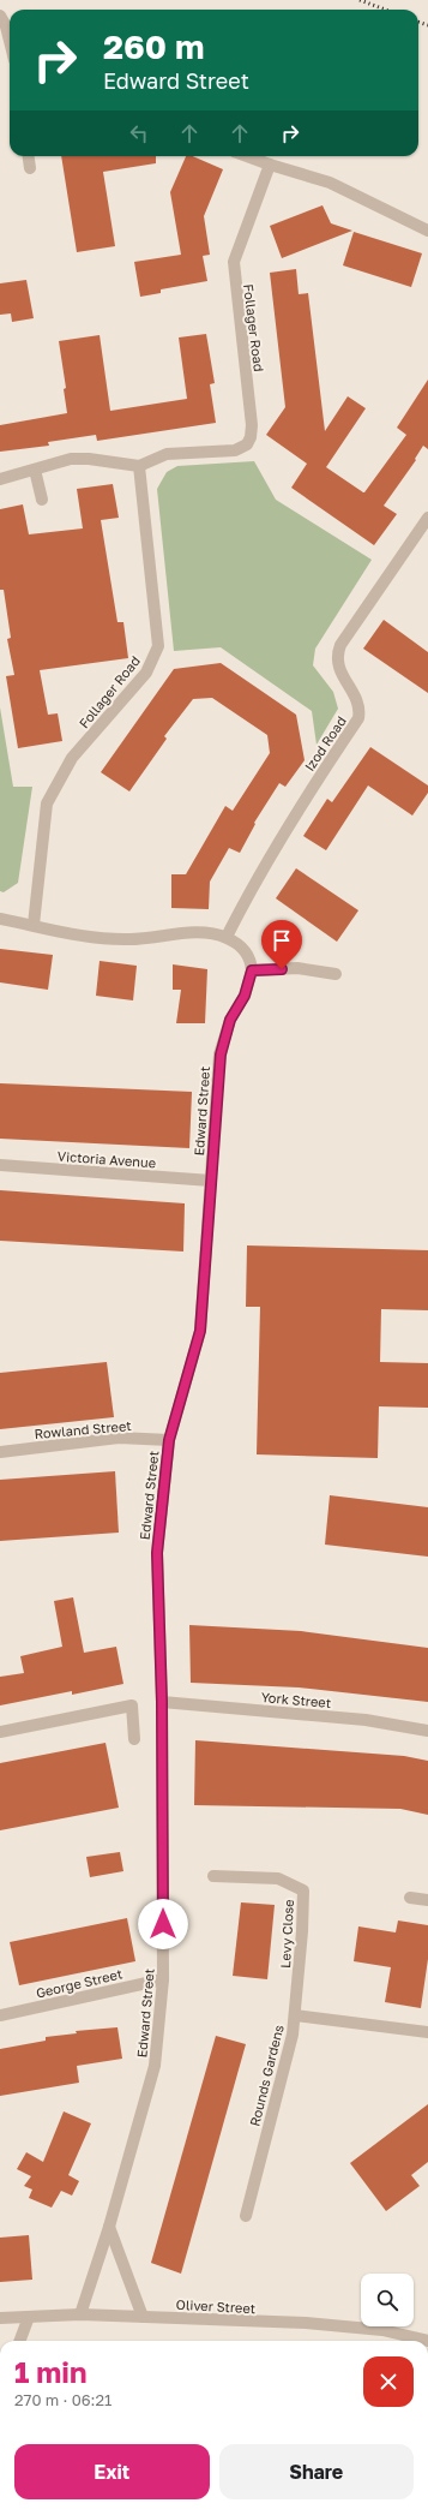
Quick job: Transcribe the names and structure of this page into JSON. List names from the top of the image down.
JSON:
{
  "streets": {
    "street": [
      "Follager Road",
      "Izod Road",
      "Edward Street",
      "Victoria Avenue",
      "Rowland Street",
      "York Street",
      "Levy Close",
      "George Street",
      "Rounds Gardens",
      "Oliver Street"
    ]
  },
  "crossings": [
    ["Edward Street", "Victoria Avenue"],
    ["Edward Street", "Rowland Street"],
    ["Edward Street", "York Street"],
    ["Edward Street", "George Street"],
    ["Edward Street", "Oliver Street"],
    ["Levy Close", "Rounds Gardens"]
  ],
  "page": {
    "turn": ["260 m", "Edward Street"],
    "heading": ["1 min", "270 m · 06:21"],
    "buttons": ["Exit", "Share"]
  }
}
